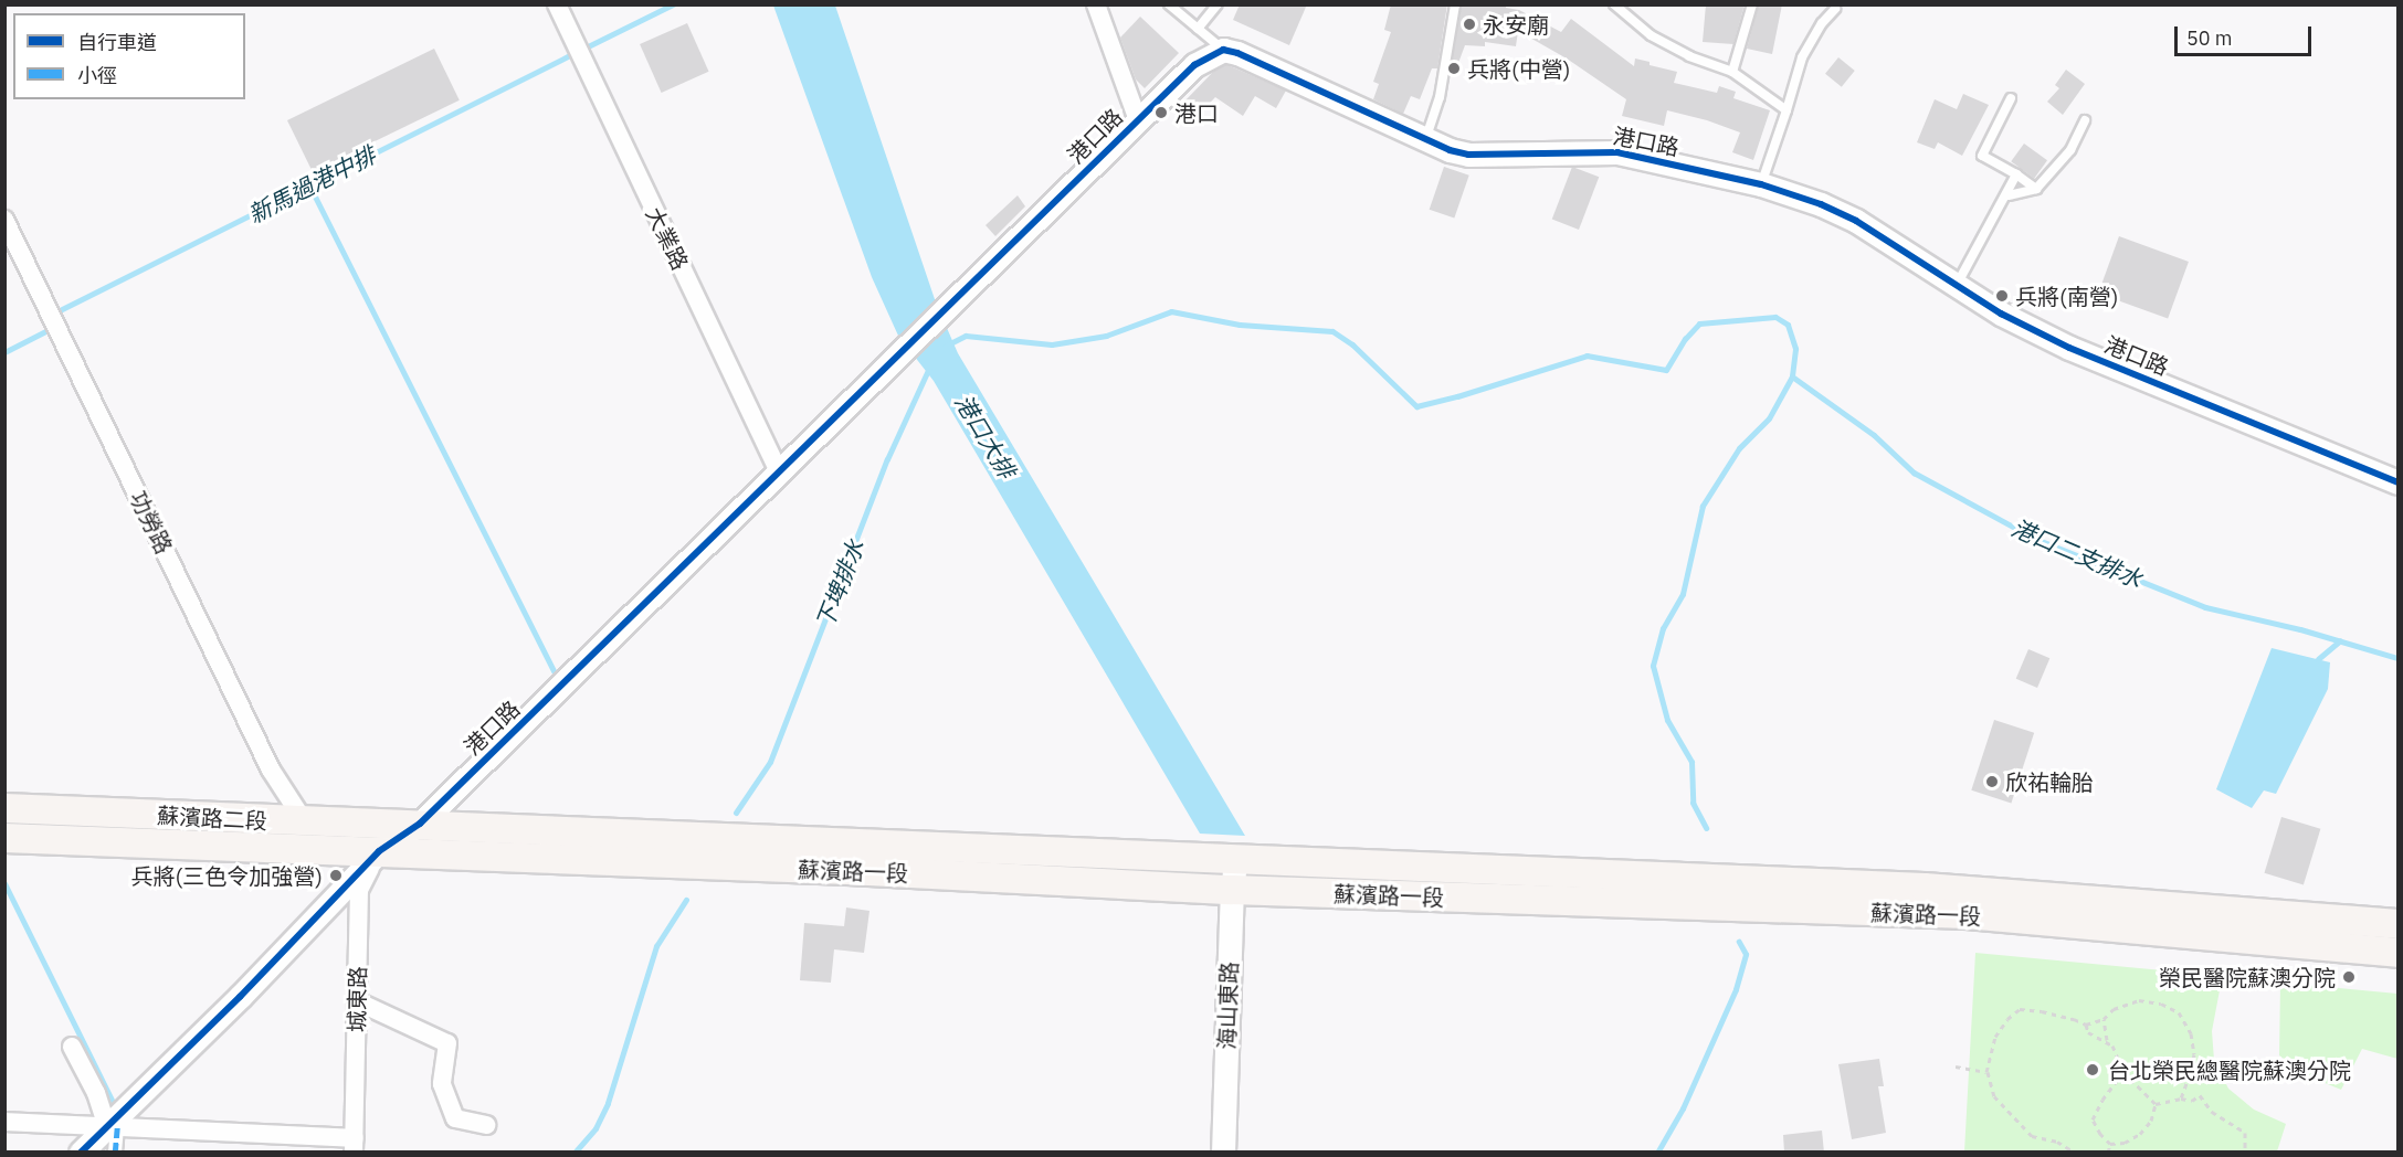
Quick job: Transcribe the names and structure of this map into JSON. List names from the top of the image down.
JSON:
{
  "streets": {
    "main road": ["蘇濱路二段", "蘇濱路一段"],
    "street": [
      "港口路",
      "大業路",
      "功勞路",
      "城東路",
      "海山東路"
    ]
  },
  "crossings": [
    ["港口路", "大業路"],
    ["港口路", "蘇濱路二段"],
    ["港口路", "蘇濱路一段"],
    ["港口路", "城東路"],
    ["功勞路", "蘇濱路二段"],
    ["蘇濱路二段", "蘇濱路一段"],
    ["蘇濱路二段", "城東路"],
    ["蘇濱路一段", "城東路"],
    ["蘇濱路一段", "海山東路"]
  ],
  "water": [
    "新馬過港中排",
    "港口大排",
    "港口二支排水",
    "下埤排水"
  ],
  "places": [
    "永安廟",
    "兵將(中營)",
    "港口",
    "兵將(南營)",
    "欣祐輪胎",
    "兵將(三色令加強營)",
    "榮民醫院蘇澳分院",
    "台北榮民總醫院蘇澳分院"
  ],
  "legend": ["自行車道", "小徑"],
  "scale_bar": "50 m"
}
